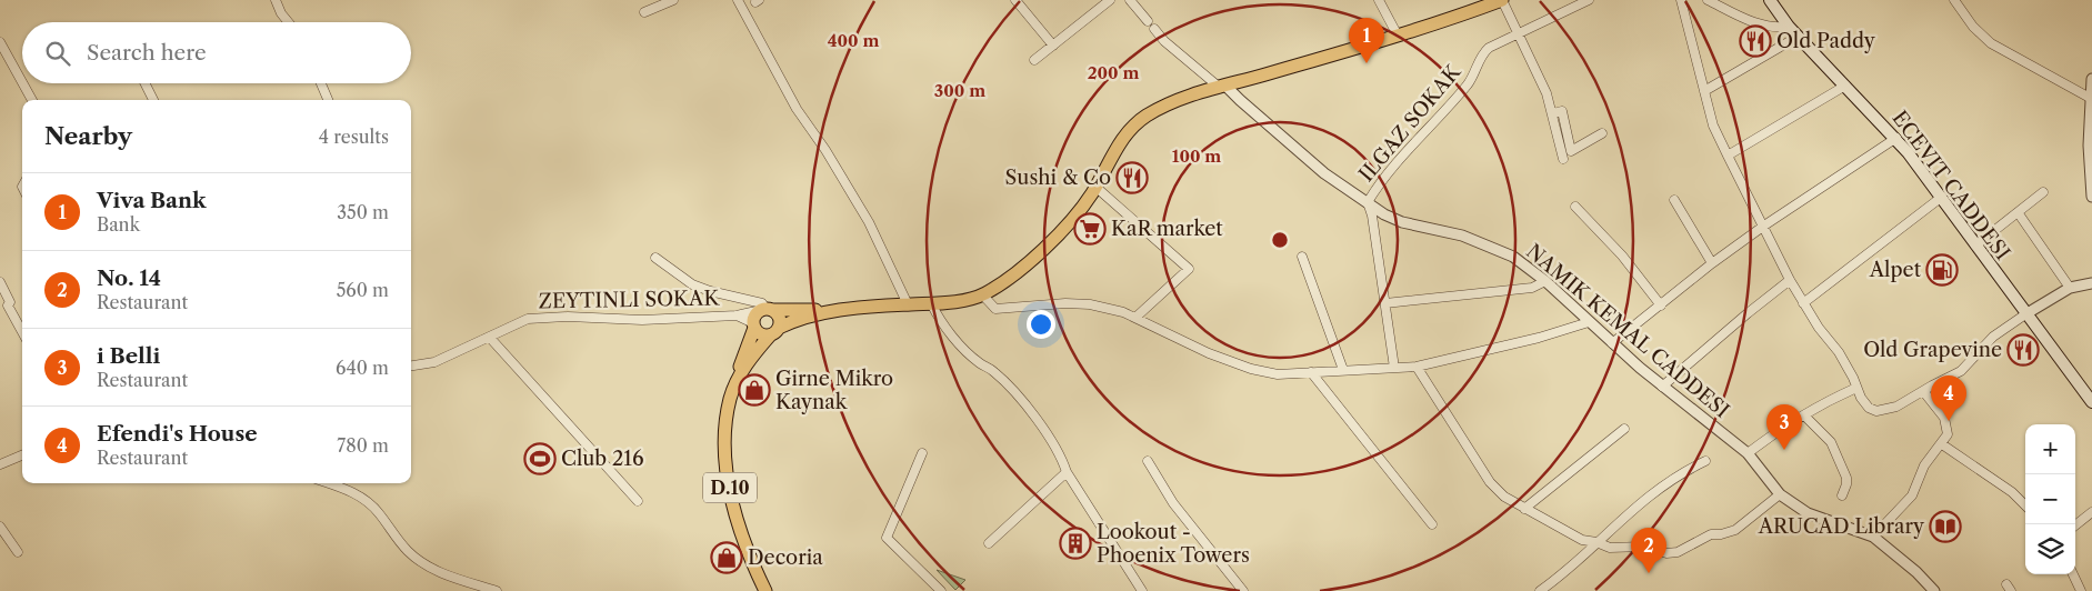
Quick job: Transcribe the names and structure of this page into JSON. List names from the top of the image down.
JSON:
{
  "streets": {
    "main road": ["ECEVIT CADDESI", "D.10"],
    "street": ["ILGAZ SOKAK", "ZEYTINLI SOKAK"]
  },
  "crossings": [
    ["ZEYTINLI SOKAK", "D.10"]
  ],
  "places": {
    "restaurant": ["Old Paddy", "Sushi & Co", "Old Grapevine"],
    "supermarket": ["KaR market"],
    "fuel station": ["Alpet"],
    "shop": ["Girne Mikro Kaynak", "Decoria"],
    "sports": ["Club 216"],
    "library": ["ARUCAD Library"],
    "building": ["Lookout - Phoenix Towers"]
  },
  "page": {
    "pins": [
      "1",
      "4",
      "3",
      "2"
    ],
    "search": "Search here",
    "heading": ["Nearby", "4 results"],
    "list": [
      {
        "mark": "1",
        "name": "Viva Bank",
        "note": "Bank",
        "value": "350 m"
      },
      {
        "mark": "2",
        "name": "No. 14",
        "note": "Restaurant",
        "value": "560 m"
      },
      {
        "mark": "3",
        "name": "i Belli",
        "note": "Restaurant",
        "value": "640 m"
      },
      {
        "mark": "4",
        "name": "Efendi's House",
        "note": "Restaurant",
        "value": "780 m"
      }
    ],
    "map_buttons": ["+", "−"]
  },
  "rings": [
    "400 m",
    "200 m",
    "300 m",
    "100 m"
  ]
}
